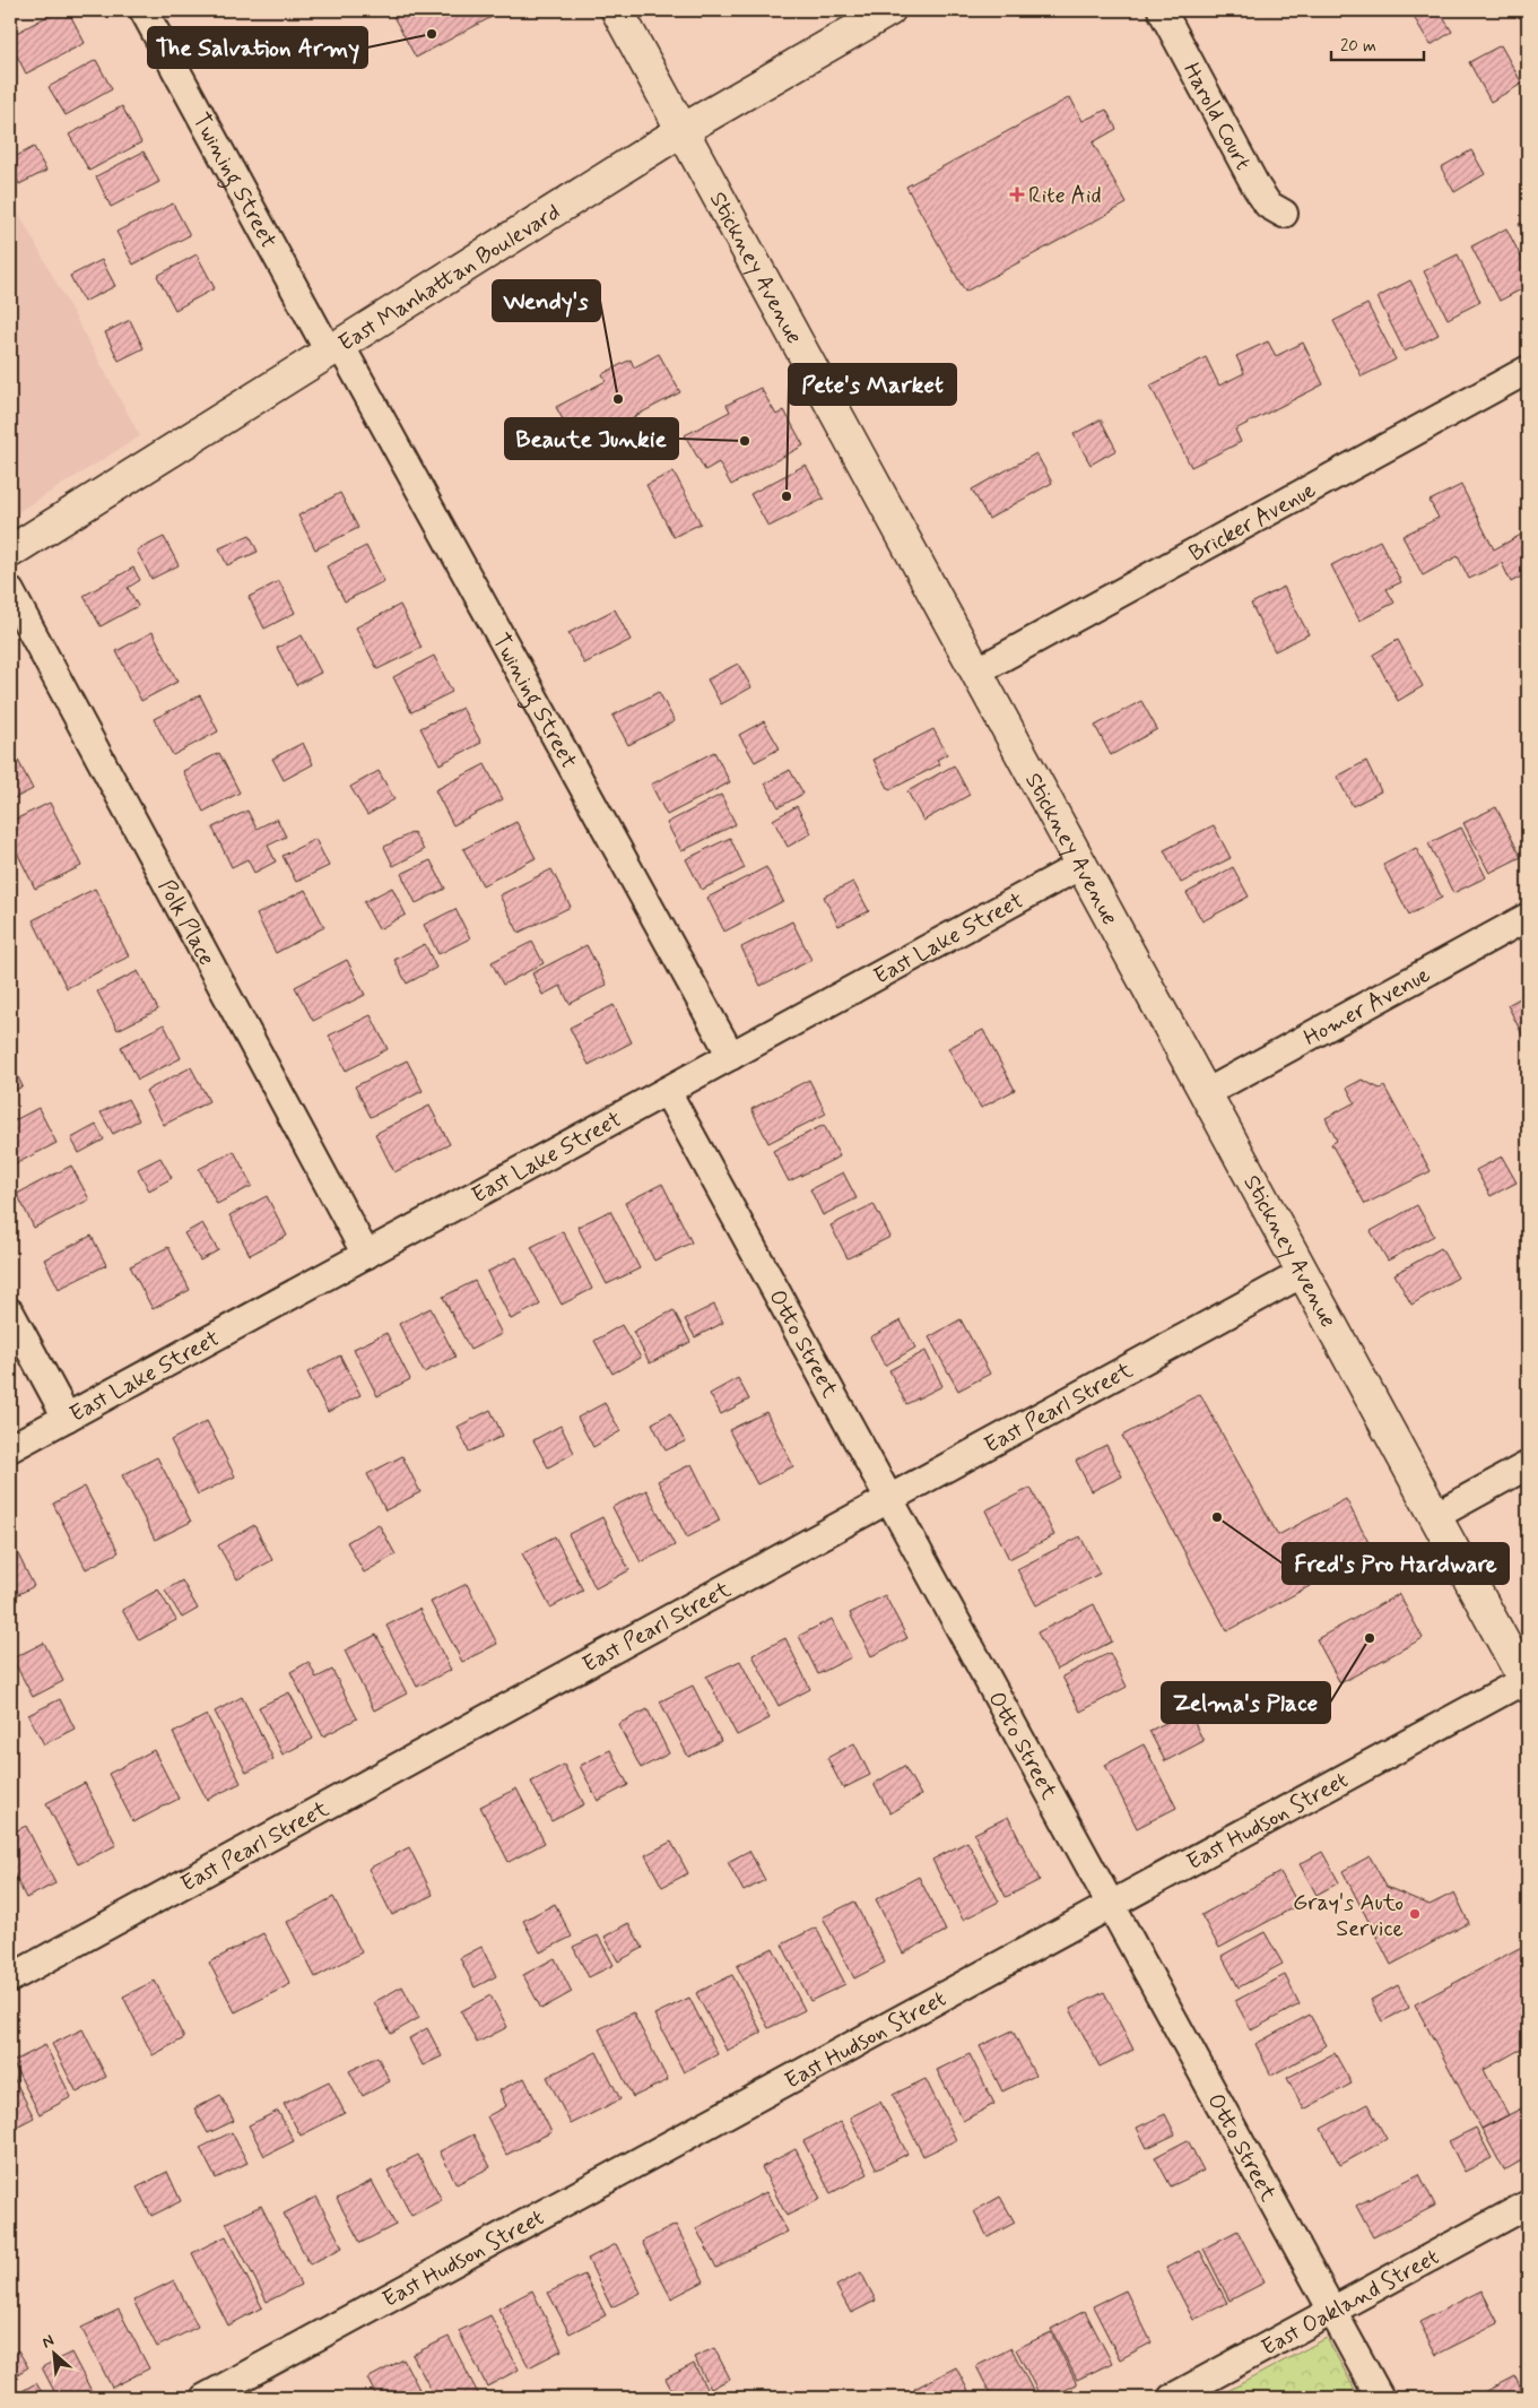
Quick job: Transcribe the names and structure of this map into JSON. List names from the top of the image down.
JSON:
{
  "streets": {
    "street": [
      "Harold Court",
      "Twining Street",
      "Stickney Avenue",
      "East Manhattan Boulevard",
      "Bricker Avenue",
      "Polk Place",
      "East Lake Street",
      "Homer Avenue",
      "Otto Street",
      "East Pearl Street",
      "East Hudson Street",
      "East Oakland Street"
    ]
  },
  "crossings": [
    ["Twining Street", "East Manhattan Boulevard"],
    ["Twining Street", "East Lake Street"],
    ["Stickney Avenue", "East Manhattan Boulevard"],
    ["Stickney Avenue", "Bricker Avenue"],
    ["Stickney Avenue", "East Lake Street"],
    ["Stickney Avenue", "Homer Avenue"],
    ["Stickney Avenue", "East Pearl Street"],
    ["Stickney Avenue", "East Hudson Street"],
    ["Polk Place", "East Lake Street"],
    ["East Lake Street", "Otto Street"],
    ["Otto Street", "East Pearl Street"],
    ["Otto Street", "East Hudson Street"],
    ["Otto Street", "East Oakland Street"]
  ],
  "places": {
    "other": [
      "The Salvation Army",
      "Wendy's",
      "Beaute Junkie",
      "Pete's Market",
      "Fred's Pro Hardware",
      "Zelma's Place",
      "Gray's Auto Service"
    ],
    "health": ["Rite Aid"]
  },
  "scale_bar": "20 m",
  "north": "top left"
}
